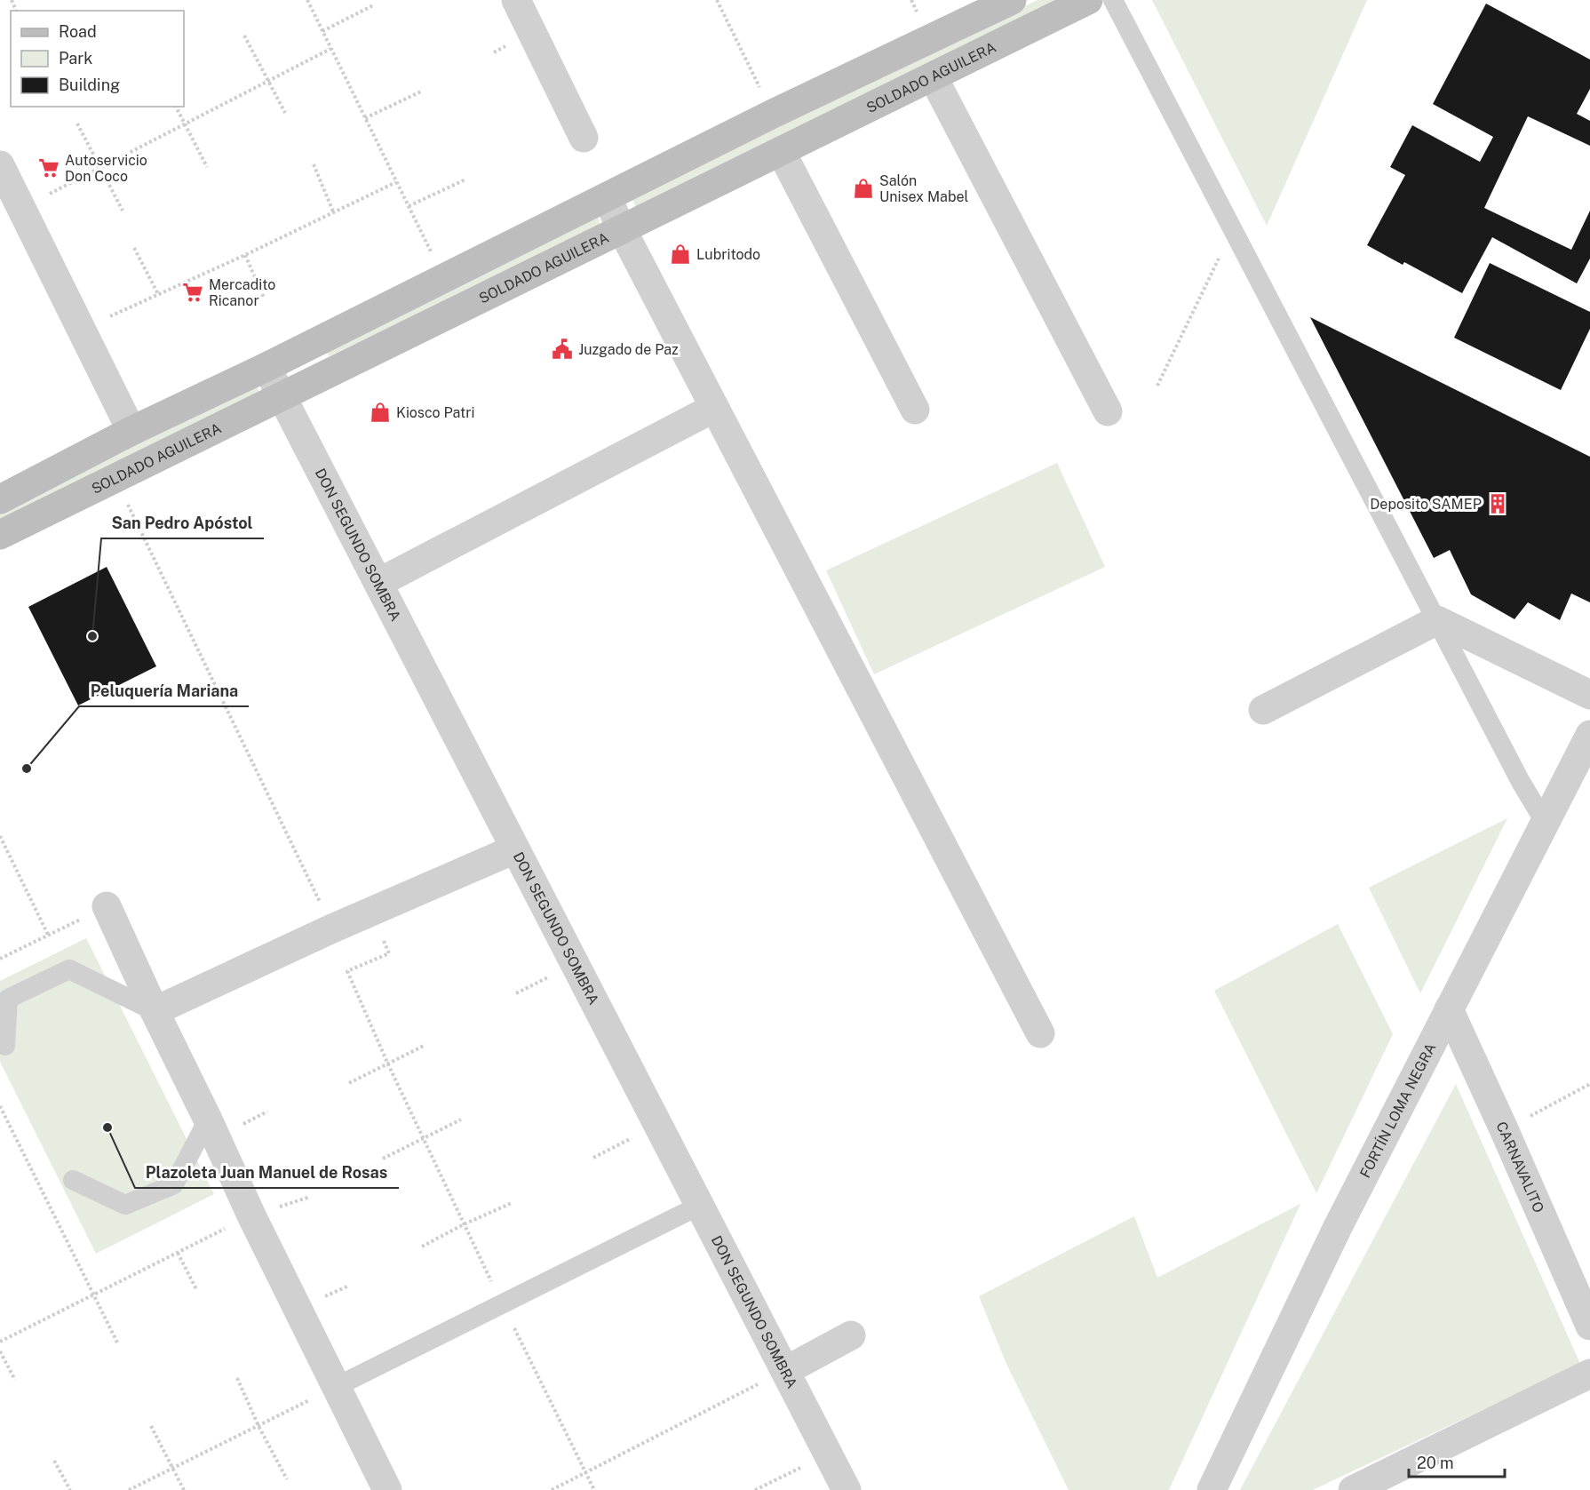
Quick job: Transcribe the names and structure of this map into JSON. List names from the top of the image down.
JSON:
{
  "streets": {
    "street": [
      "SOLDADO AGUILERA",
      "DON SEGUNDO SOMBRA",
      "FORTÍN LOMA NEGRA",
      "CARNAVALITO"
    ]
  },
  "crossings": [
    ["SOLDADO AGUILERA", "DON SEGUNDO SOMBRA"],
    ["FORTÍN LOMA NEGRA", "CARNAVALITO"]
  ],
  "places": {
    "supermarket": ["Autoservicio Don Coco", "Mercadito Ricanor"],
    "shop": ["Salón Unisex Mabel", "Lubritodo", "Kiosco Patri"],
    "public building": ["Juzgado de Paz"],
    "building": ["Deposito SAMEP"],
    "other": ["San Pedro Apóstol", "Peluquería Mariana", "Plazoleta Juan Manuel de Rosas"]
  },
  "legend": ["Road", "Park", "Building"],
  "scale_bar": "20 m"
}
